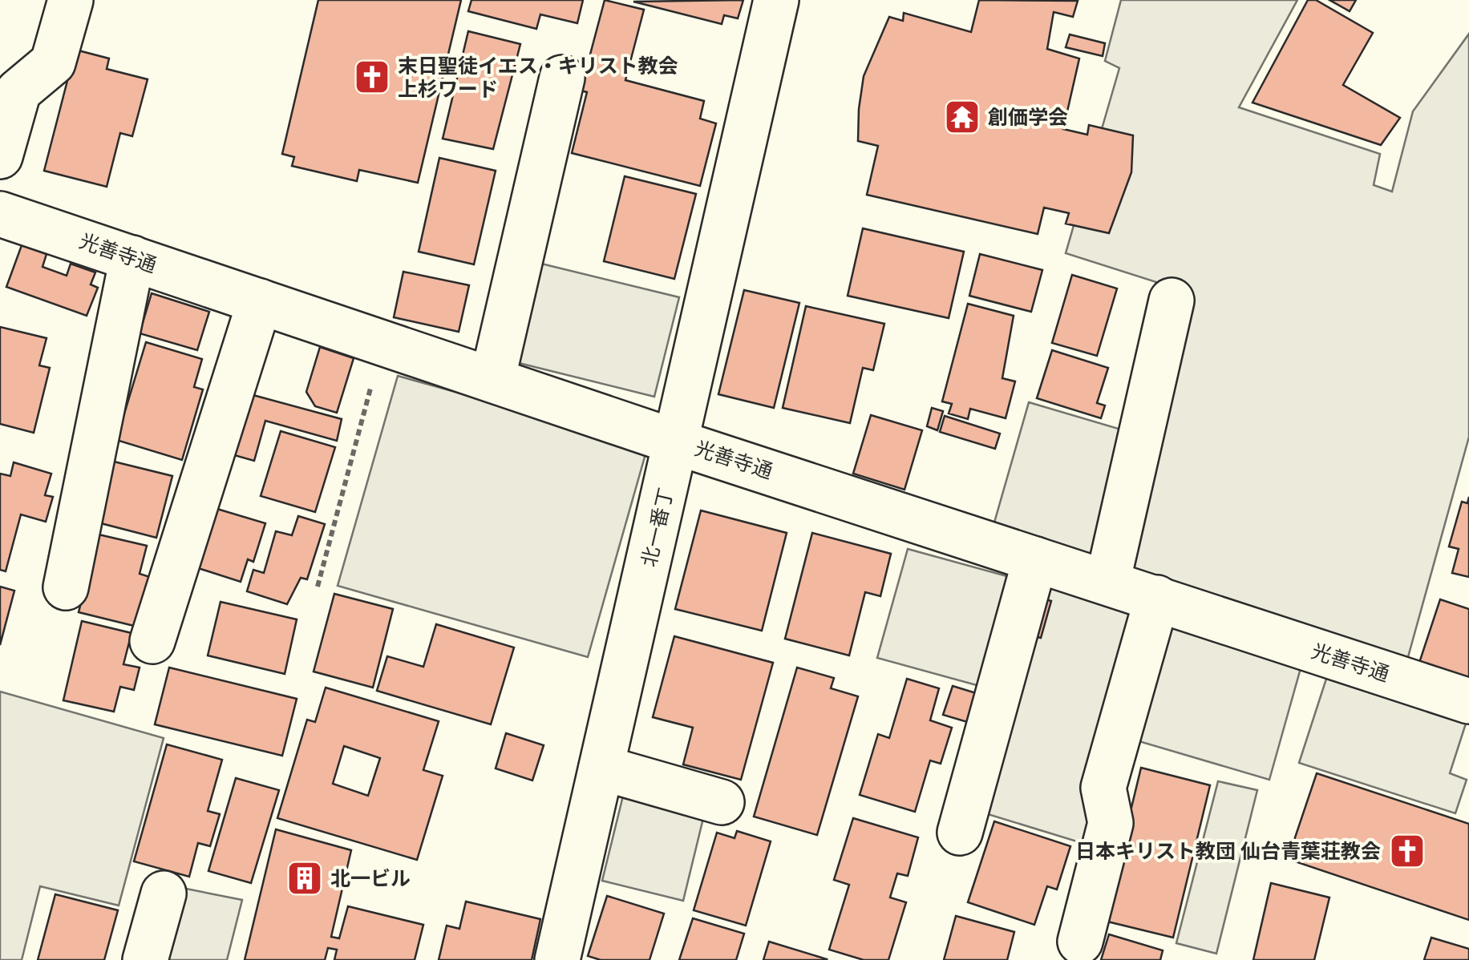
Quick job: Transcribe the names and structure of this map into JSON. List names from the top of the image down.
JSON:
{
  "streets": {
    "street": ["光善寺通", "北一番丁"]
  },
  "crossings": [
    ["光善寺通", "北一番丁"]
  ],
  "places": {
    "church": ["末日聖徒イエス・キリスト教会 上杉ワード", "日本キリスト教団 仙台青葉荘教会"],
    "temple": ["創価学会"],
    "building": ["北一ビル"]
  }
}
